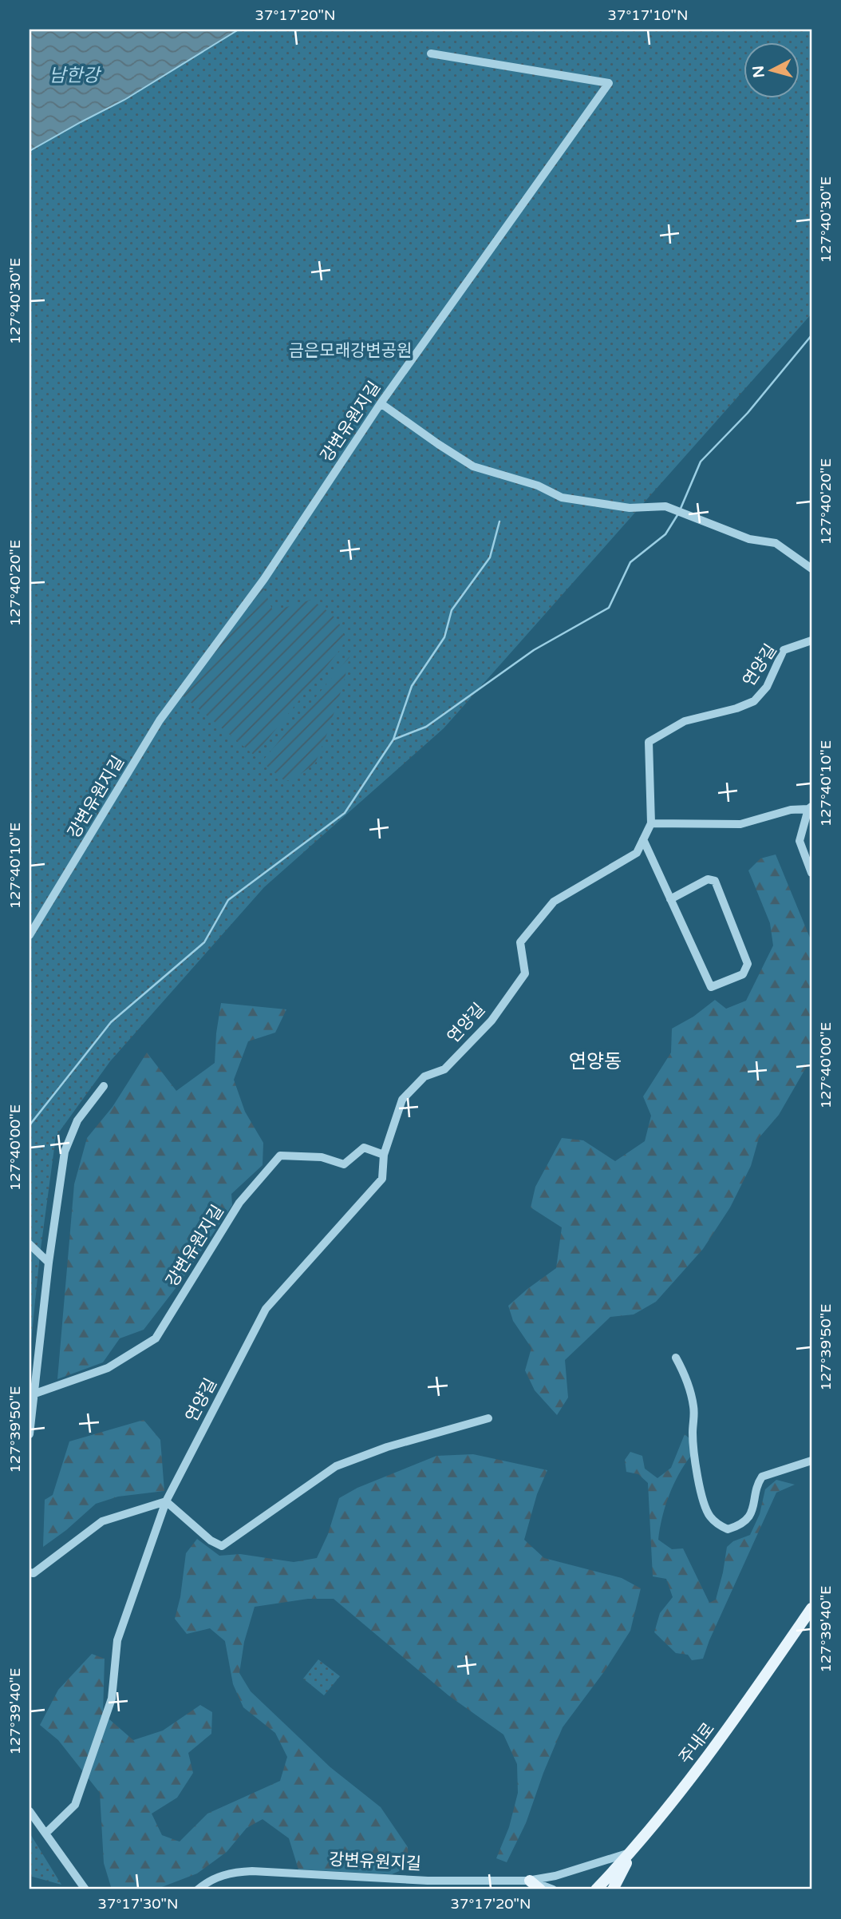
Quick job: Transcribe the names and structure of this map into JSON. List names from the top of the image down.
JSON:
{
  "streets": {
    "main road": ["주내로"],
    "street": ["강변유원지길", "연양길"]
  },
  "crossings": [
    ["강변유원지길", "연양길"]
  ],
  "districts": ["연양동"],
  "water": ["남한강"],
  "parks": ["금은모래강변공원"],
  "north": "left",
  "coordinates": [
    "37°17'20\"N",
    "37°17'10\"N",
    "127°40'30\"E",
    "127°40'20\"E",
    "127°40'10\"E",
    "127°40'00\"E",
    "127°39'50\"E",
    "127°39'40\"E",
    "37°17'30\"N"
  ]
}
